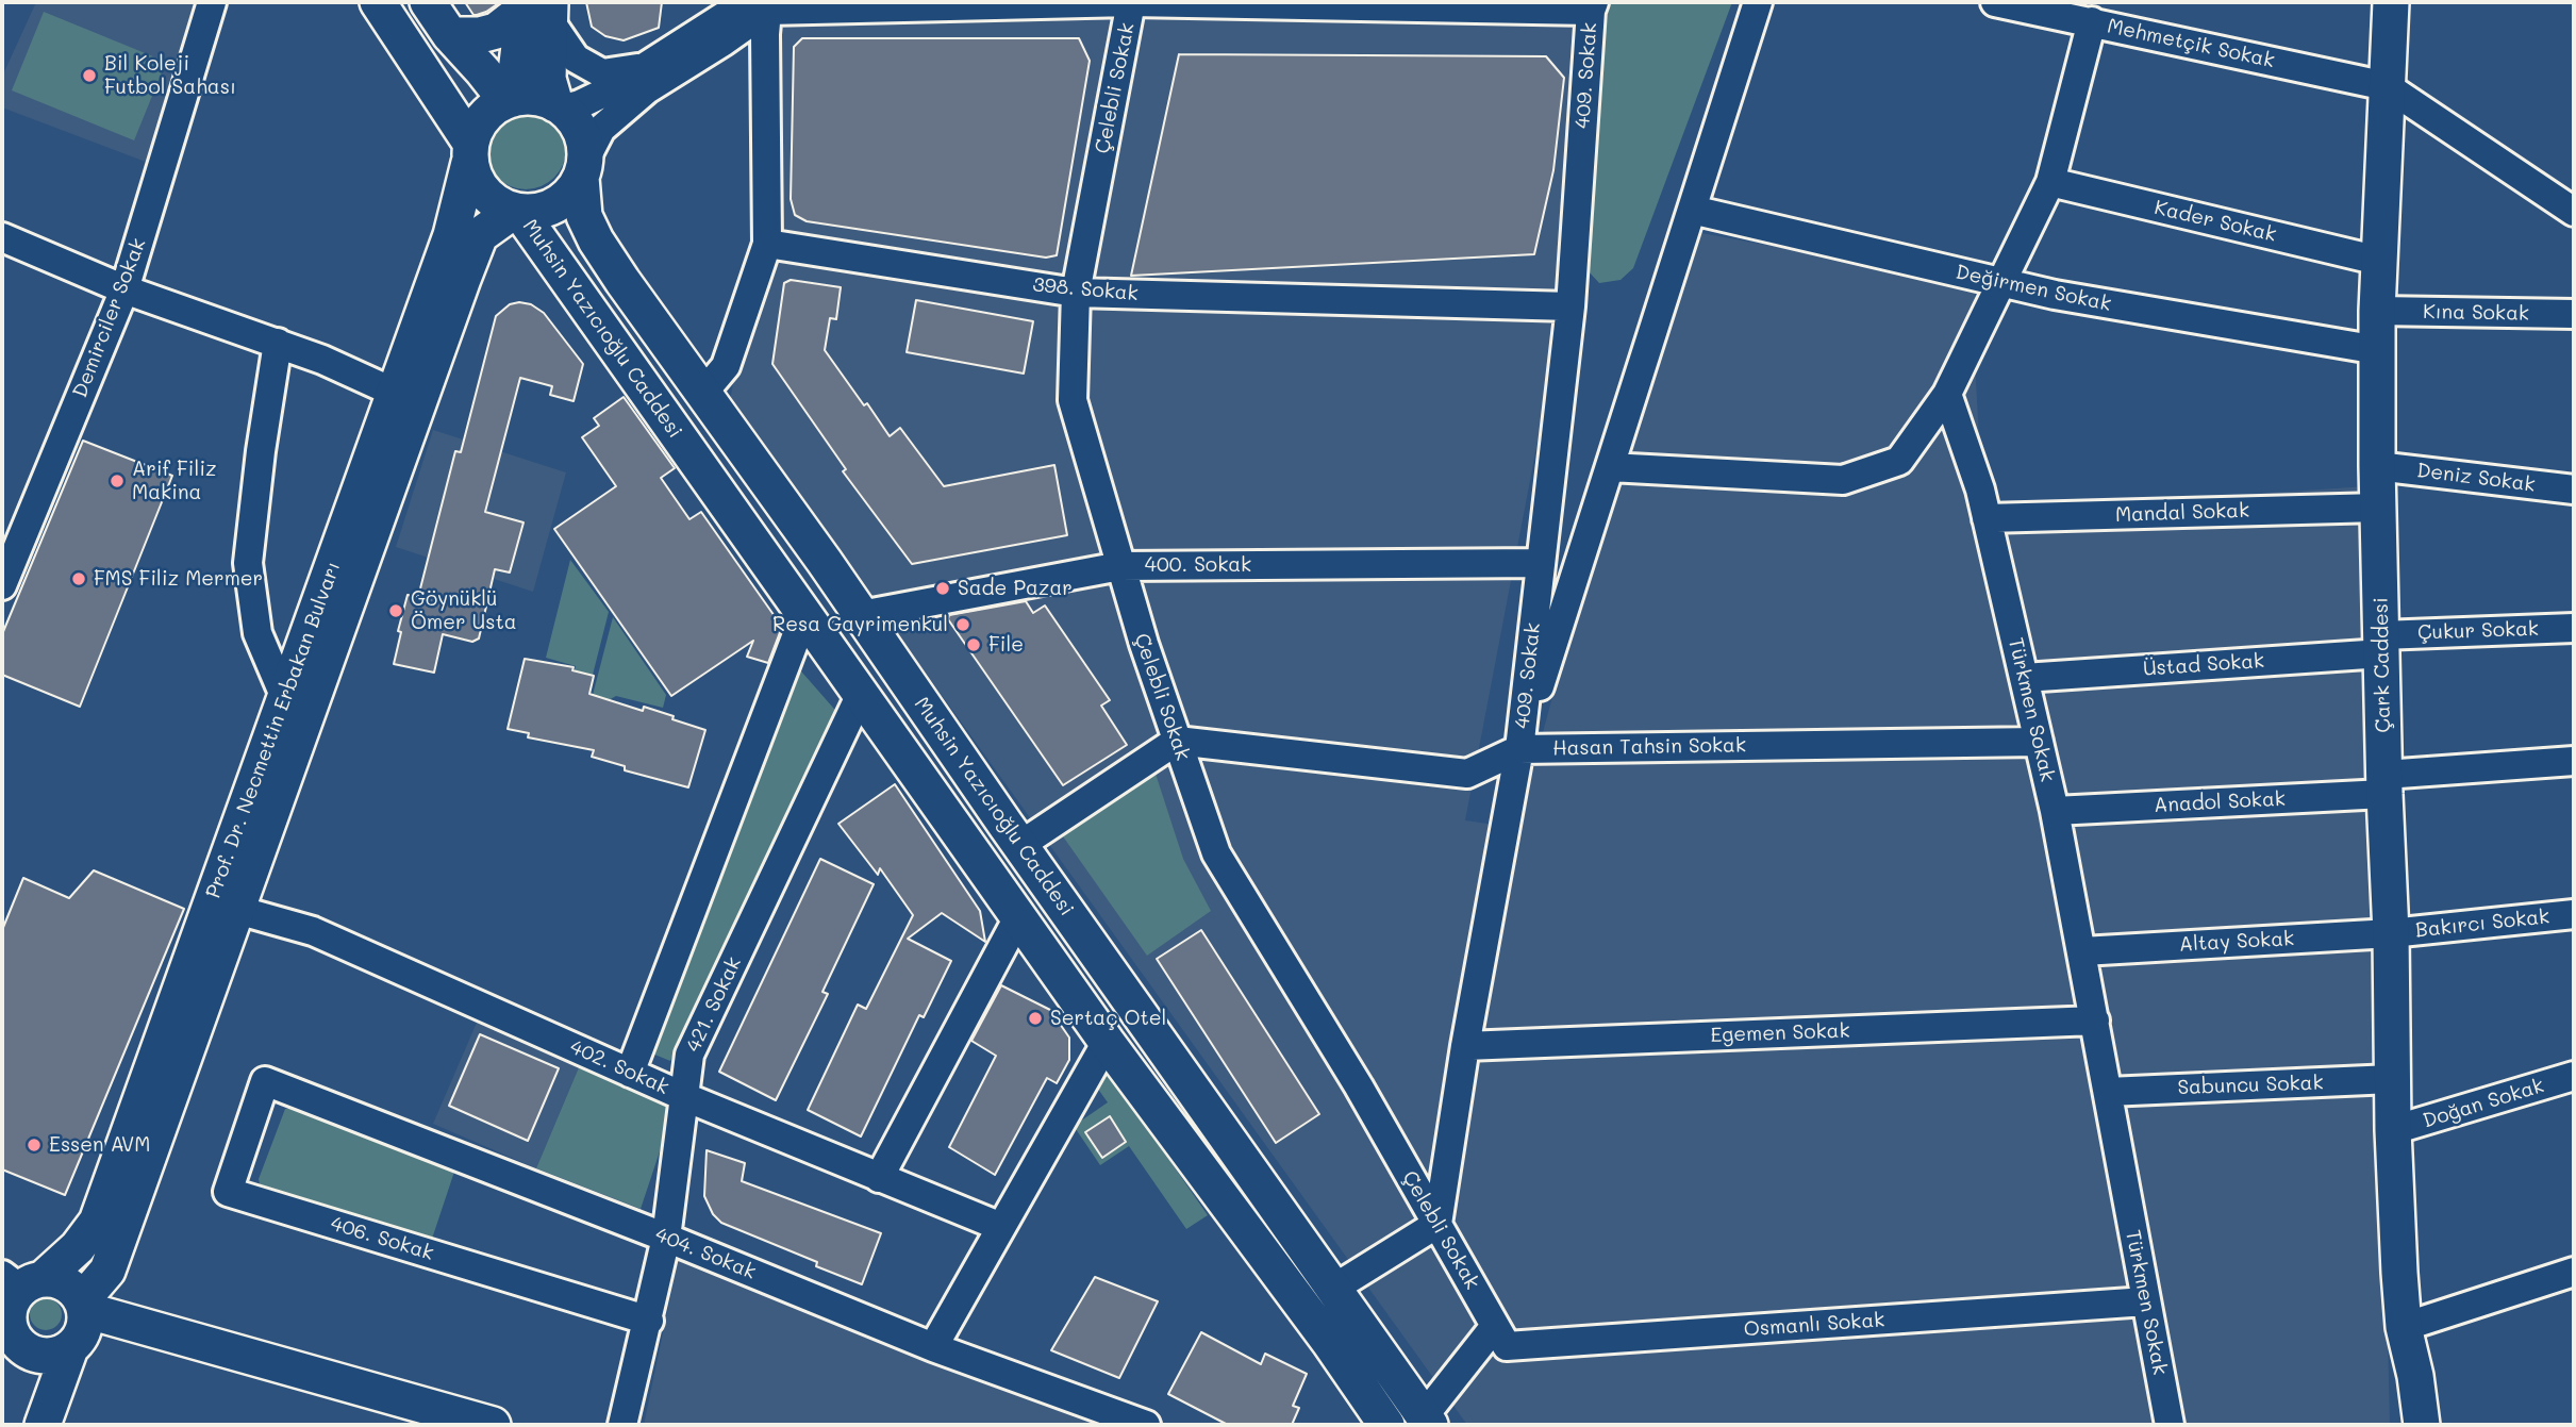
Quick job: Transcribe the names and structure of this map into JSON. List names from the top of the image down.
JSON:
{
  "streets": {
    "main road": ["Muhsin Yazıcıoğlu Caddesi", "Çark Caddesi", "Prof. Dr. Necmettin Erbakan Bulvarı"],
    "street": [
      "Mehmetçik Sokak",
      "409. Sokak",
      "Çelebli Sokak",
      "Kader Sokak",
      "Değirmen Sokak",
      "398. Sokak",
      "Kına Sokak",
      "Demirciler Sokak",
      "Deniz Sokak",
      "Mandal Sokak",
      "400. Sokak",
      "Çukur Sokak",
      "Üstad Sokak",
      "Türkmen Sokak",
      "Hasan Tahsin Sokak",
      "Anadol Sokak",
      "Bakırcı Sokak",
      "Altay Sokak",
      "421. Sokak",
      "Egemen Sokak",
      "402. Sokak",
      "Sabuncu Sokak",
      "Doğan Sokak",
      "406. Sokak",
      "404. Sokak",
      "Osmanlı Sokak"
    ]
  },
  "crossings": [
    ["Mehmetçik Sokak", "Çark Caddesi"],
    ["409. Sokak", "Çelebli Sokak"],
    ["409. Sokak", "398. Sokak"],
    ["409. Sokak", "400. Sokak"],
    ["409. Sokak", "Hasan Tahsin Sokak"],
    ["409. Sokak", "Egemen Sokak"],
    ["Çelebli Sokak", "398. Sokak"],
    ["Çelebli Sokak", "400. Sokak"],
    ["Çelebli Sokak", "Hasan Tahsin Sokak"],
    ["Çelebli Sokak", "Osmanlı Sokak"],
    ["Kader Sokak", "Çark Caddesi"],
    ["Değirmen Sokak", "Çark Caddesi"],
    ["Kına Sokak", "Çark Caddesi"],
    ["Muhsin Yazıcıoğlu Caddesi", "400. Sokak"],
    ["Muhsin Yazıcıoğlu Caddesi", "Prof. Dr. Necmettin Erbakan Bulvarı"],
    ["Muhsin Yazıcıoğlu Caddesi", "421. Sokak"],
    ["Deniz Sokak", "Çark Caddesi"],
    ["Mandal Sokak", "Çark Caddesi"],
    ["Mandal Sokak", "Türkmen Sokak"],
    ["Çukur Sokak", "Üstad Sokak"],
    ["Çukur Sokak", "Çark Caddesi"],
    ["Üstad Sokak", "Çark Caddesi"],
    ["Üstad Sokak", "Türkmen Sokak"],
    ["Çark Caddesi", "Anadol Sokak"],
    ["Çark Caddesi", "Bakırcı Sokak"],
    ["Çark Caddesi", "Altay Sokak"],
    ["Çark Caddesi", "Sabuncu Sokak"],
    ["Çark Caddesi", "Doğan Sokak"],
    ["Türkmen Sokak", "Hasan Tahsin Sokak"],
    ["Türkmen Sokak", "Anadol Sokak"],
    ["Türkmen Sokak", "Altay Sokak"],
    ["Türkmen Sokak", "Egemen Sokak"],
    ["Türkmen Sokak", "Sabuncu Sokak"],
    ["Türkmen Sokak", "Osmanlı Sokak"],
    ["Prof. Dr. Necmettin Erbakan Bulvarı", "402. Sokak"],
    ["Bakırcı Sokak", "Altay Sokak"],
    ["421. Sokak", "402. Sokak"],
    ["421. Sokak", "406. Sokak"],
    ["421. Sokak", "404. Sokak"],
    ["406. Sokak", "404. Sokak"]
  ],
  "places": [
    "Bil Koleji Futbol Sahası",
    "Arif Filiz Makina",
    "FMS Filiz Mermer",
    "Sade Pazar",
    "Göynüklü Ömer Usta",
    "Resa Gayrimenkul",
    "File",
    "Sertaç Otel",
    "Essen AVM"
  ]
}
